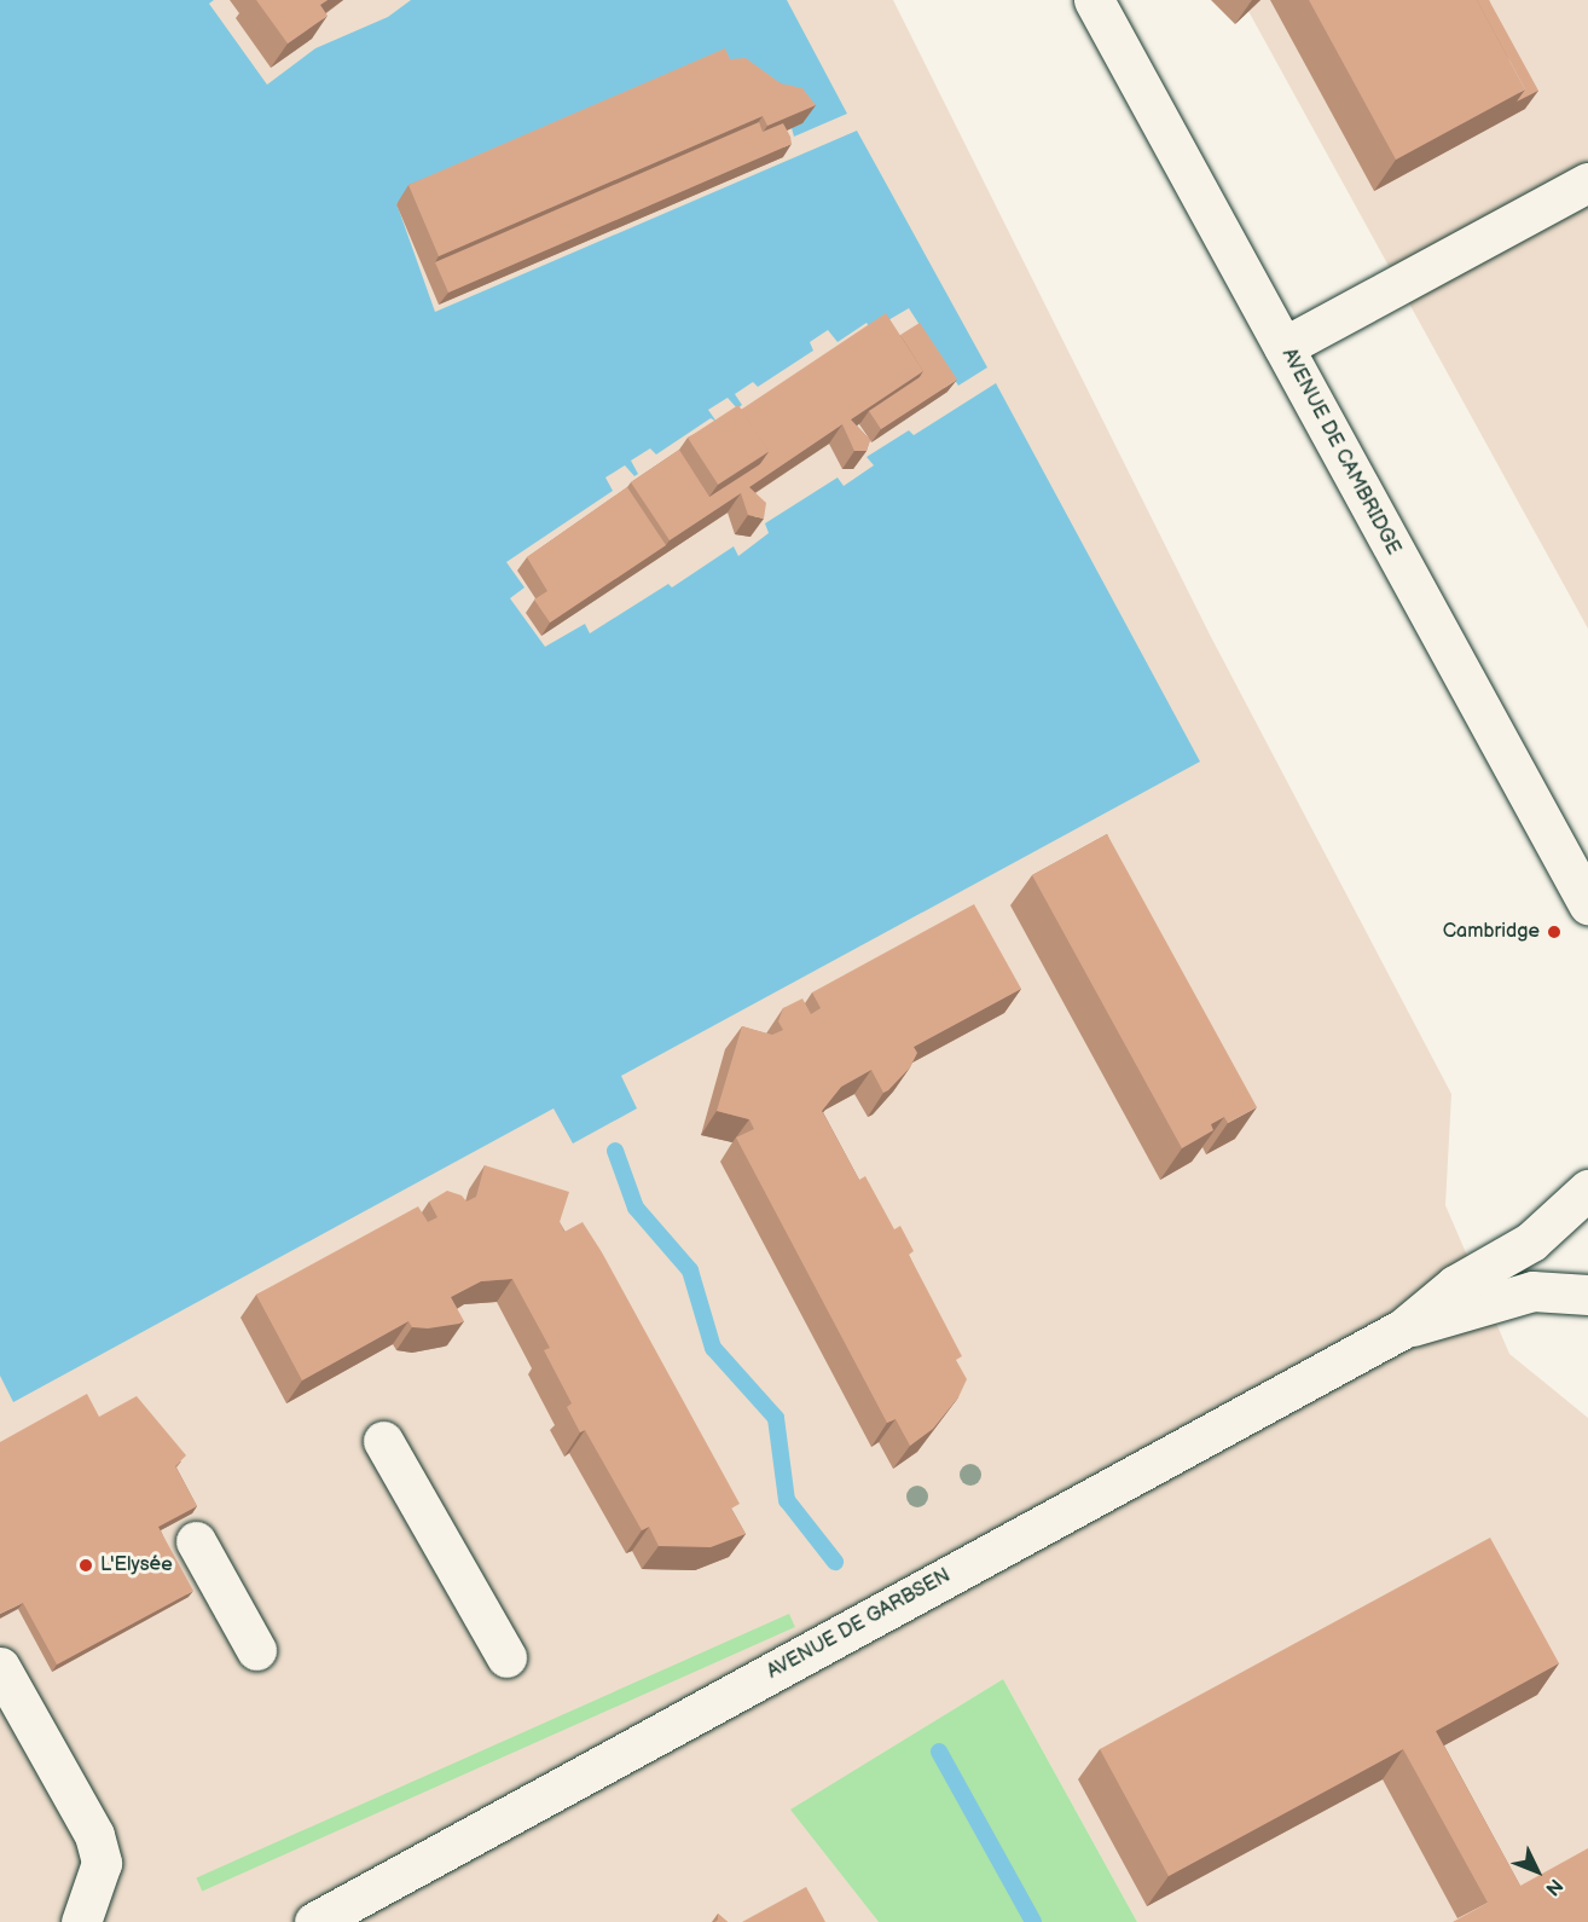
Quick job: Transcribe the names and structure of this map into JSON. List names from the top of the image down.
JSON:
{
  "streets": {
    "main road": ["AVENUE DE CAMBRIDGE", "AVENUE DE GARBSEN"]
  },
  "places": ["Cambridge", "L'Elysée"],
  "north": "bottom right"
}
